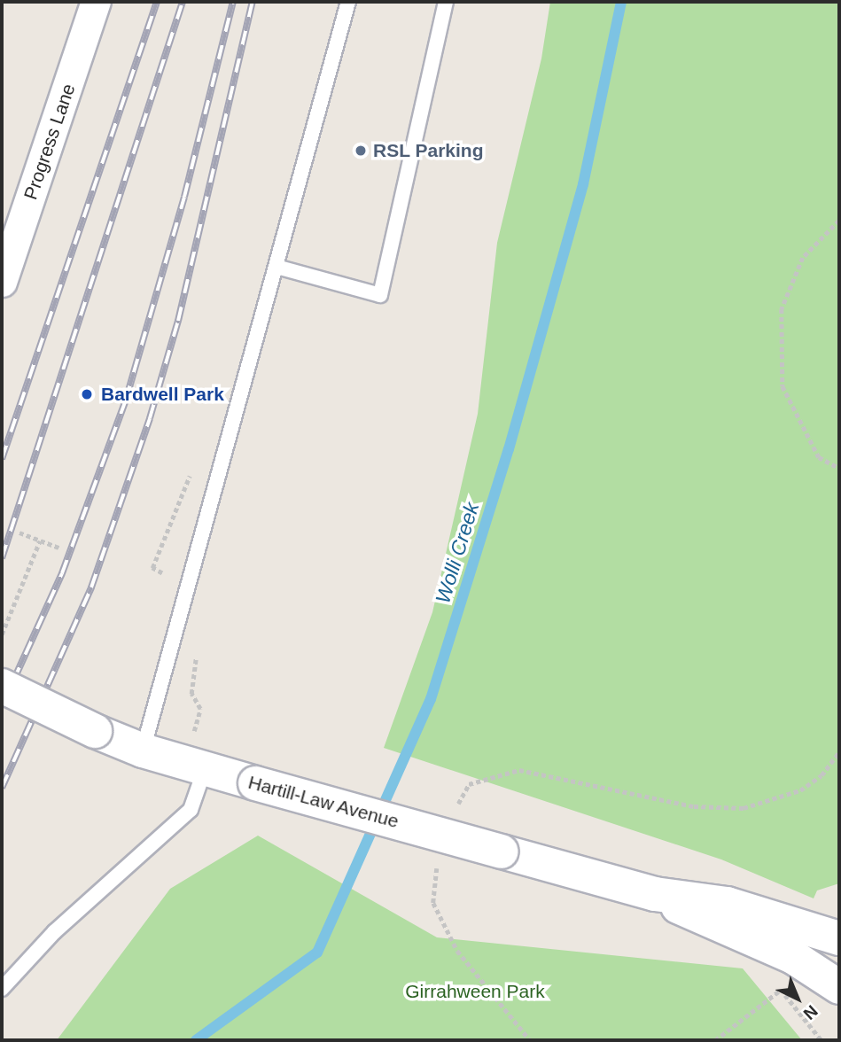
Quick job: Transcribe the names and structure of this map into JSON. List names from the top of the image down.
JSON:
{
  "streets": {
    "main road": ["Hartill-Law Avenue"],
    "street": ["Progress Lane"]
  },
  "water": ["Wolli Creek"],
  "parks": ["Girrahween Park"],
  "places": ["RSL Parking", "Bardwell Park"],
  "north": "bottom right"
}
